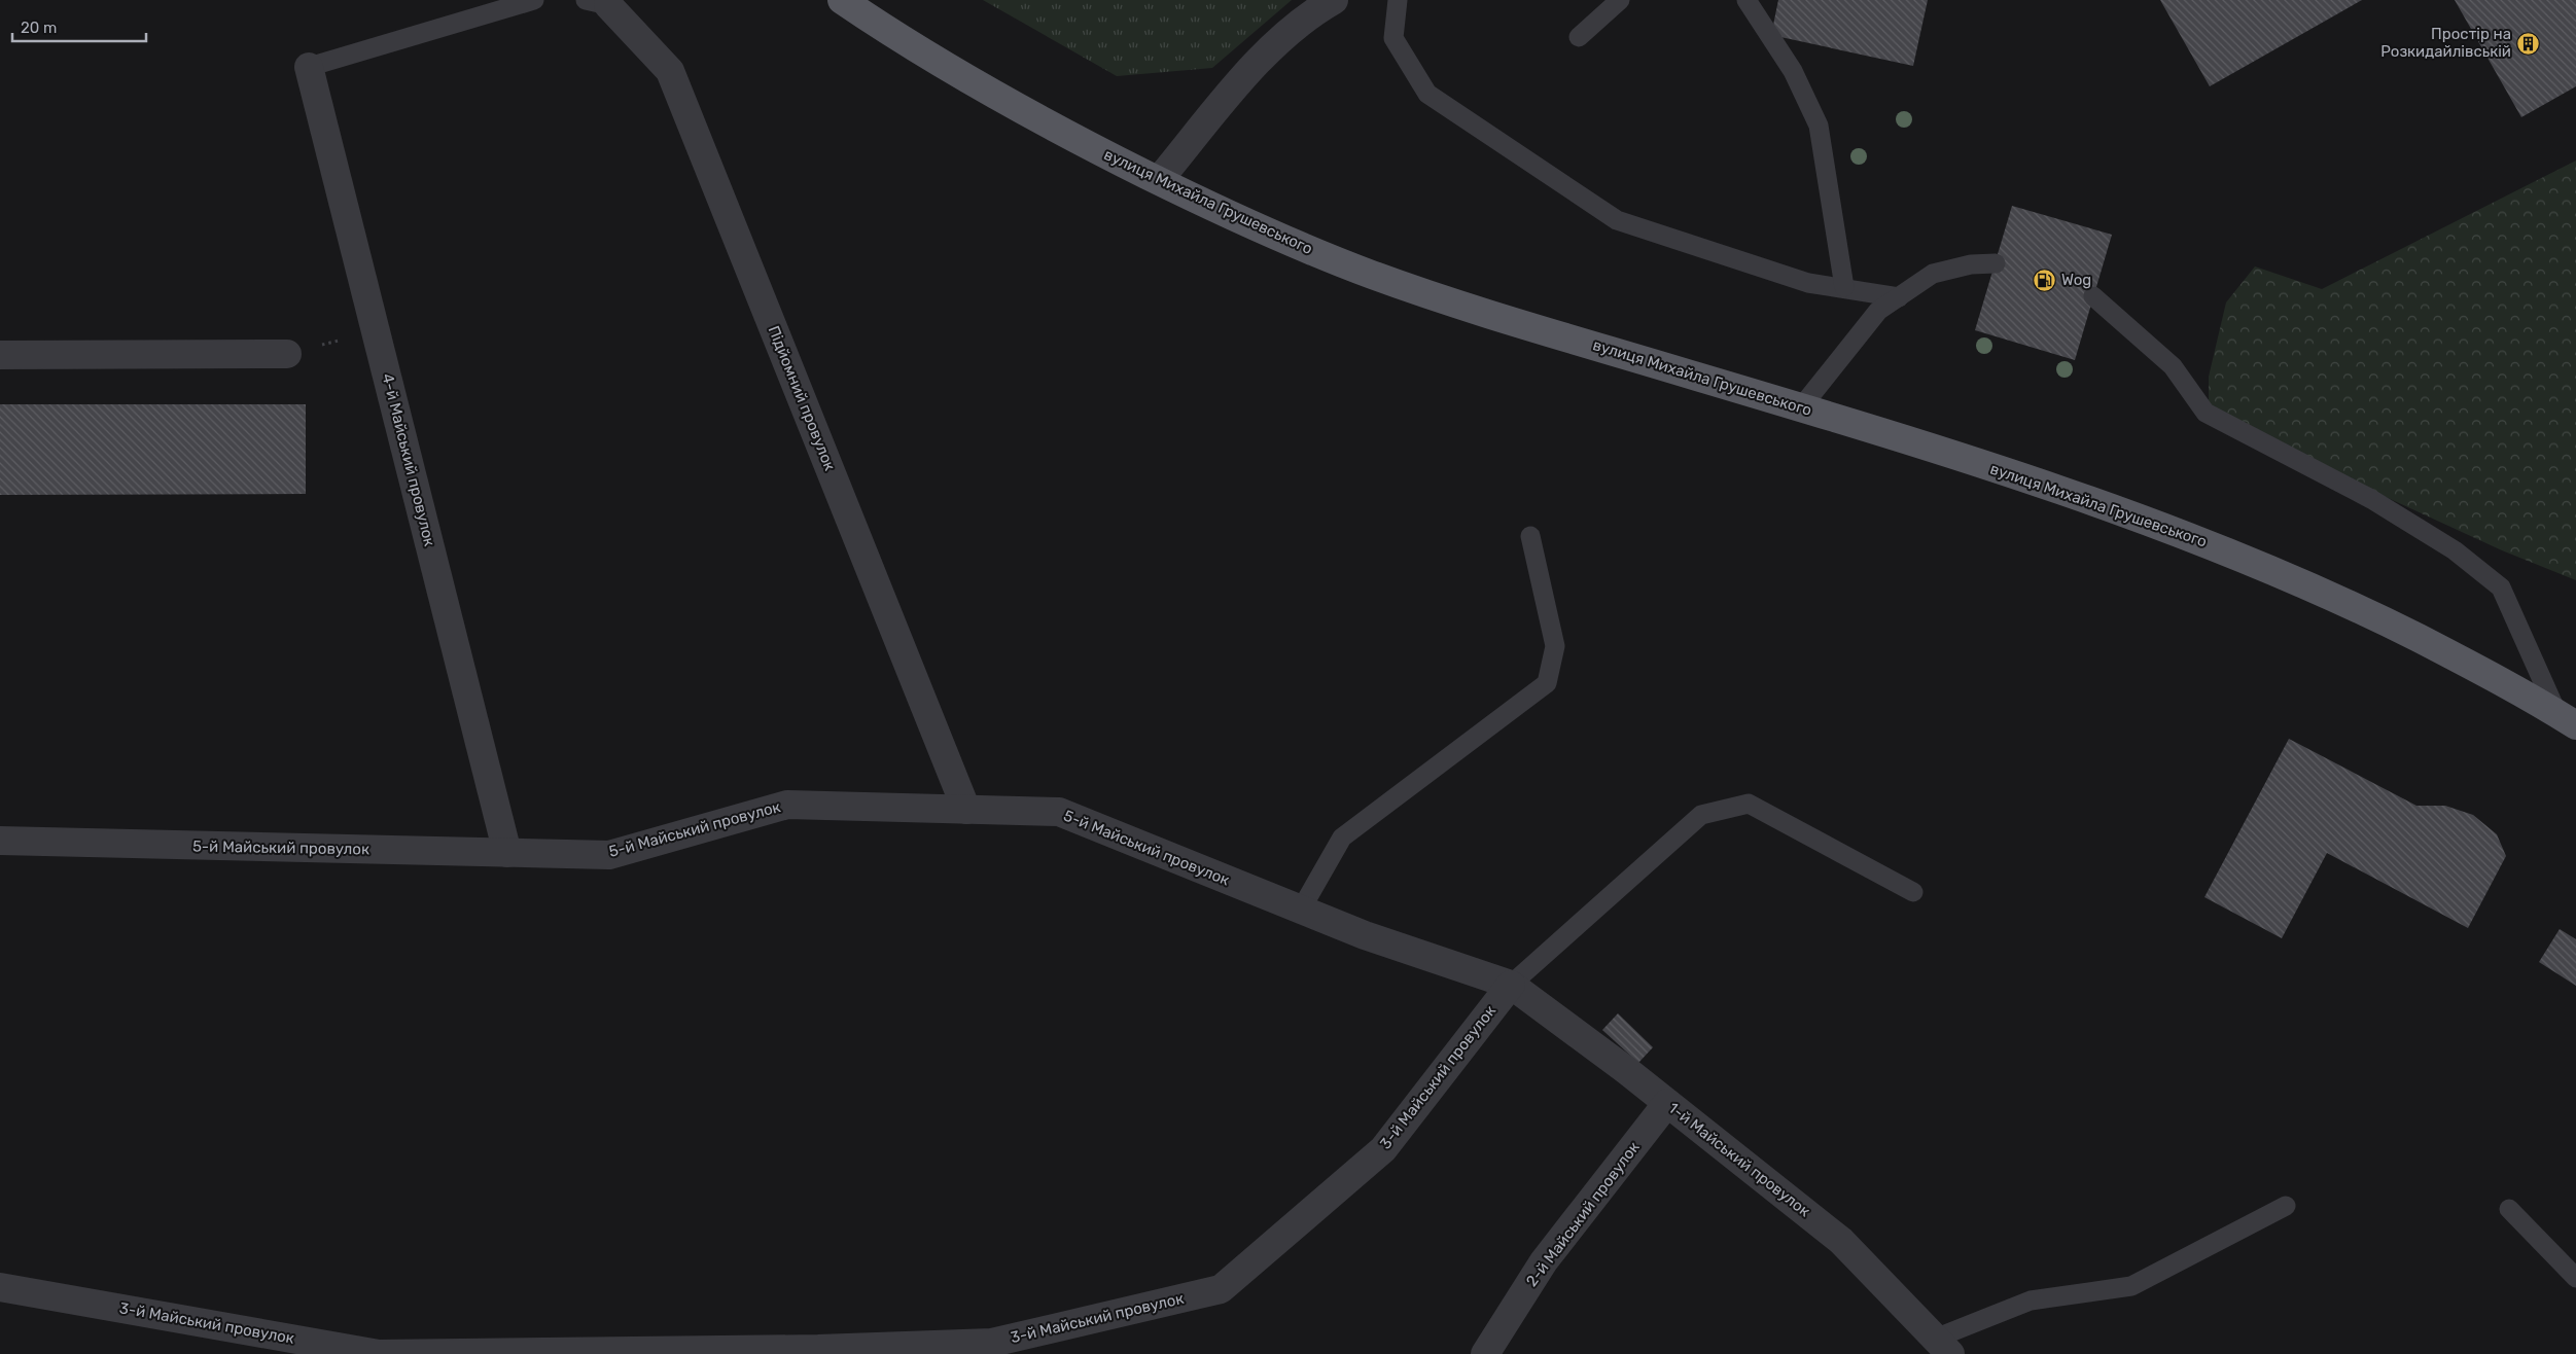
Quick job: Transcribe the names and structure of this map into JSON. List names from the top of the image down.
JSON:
{
  "streets": {
    "main road": ["вулиця Михайла Грушевського"],
    "street": [
      "Підйомний провулок",
      "4-й Майський провулок",
      "5-й Майський провулок",
      "3-й Майський провулок",
      "1-й Майський провулок",
      "2-й Майський провулок"
    ]
  },
  "crossings": [
    ["Підйомний провулок", "5-й Майський провулок"],
    ["4-й Майський провулок", "5-й Майський провулок"],
    ["5-й Майський провулок", "3-й Майський провулок"],
    ["5-й Майський провулок", "1-й Майський провулок"],
    ["3-й Майський провулок", "1-й Майський провулок"],
    ["1-й Майський провулок", "2-й Майський провулок"]
  ],
  "places": {
    "building": ["Простір на Розкидайлівській"],
    "fuel station": ["Wog"]
  },
  "scale_bar": "20 m"
}
